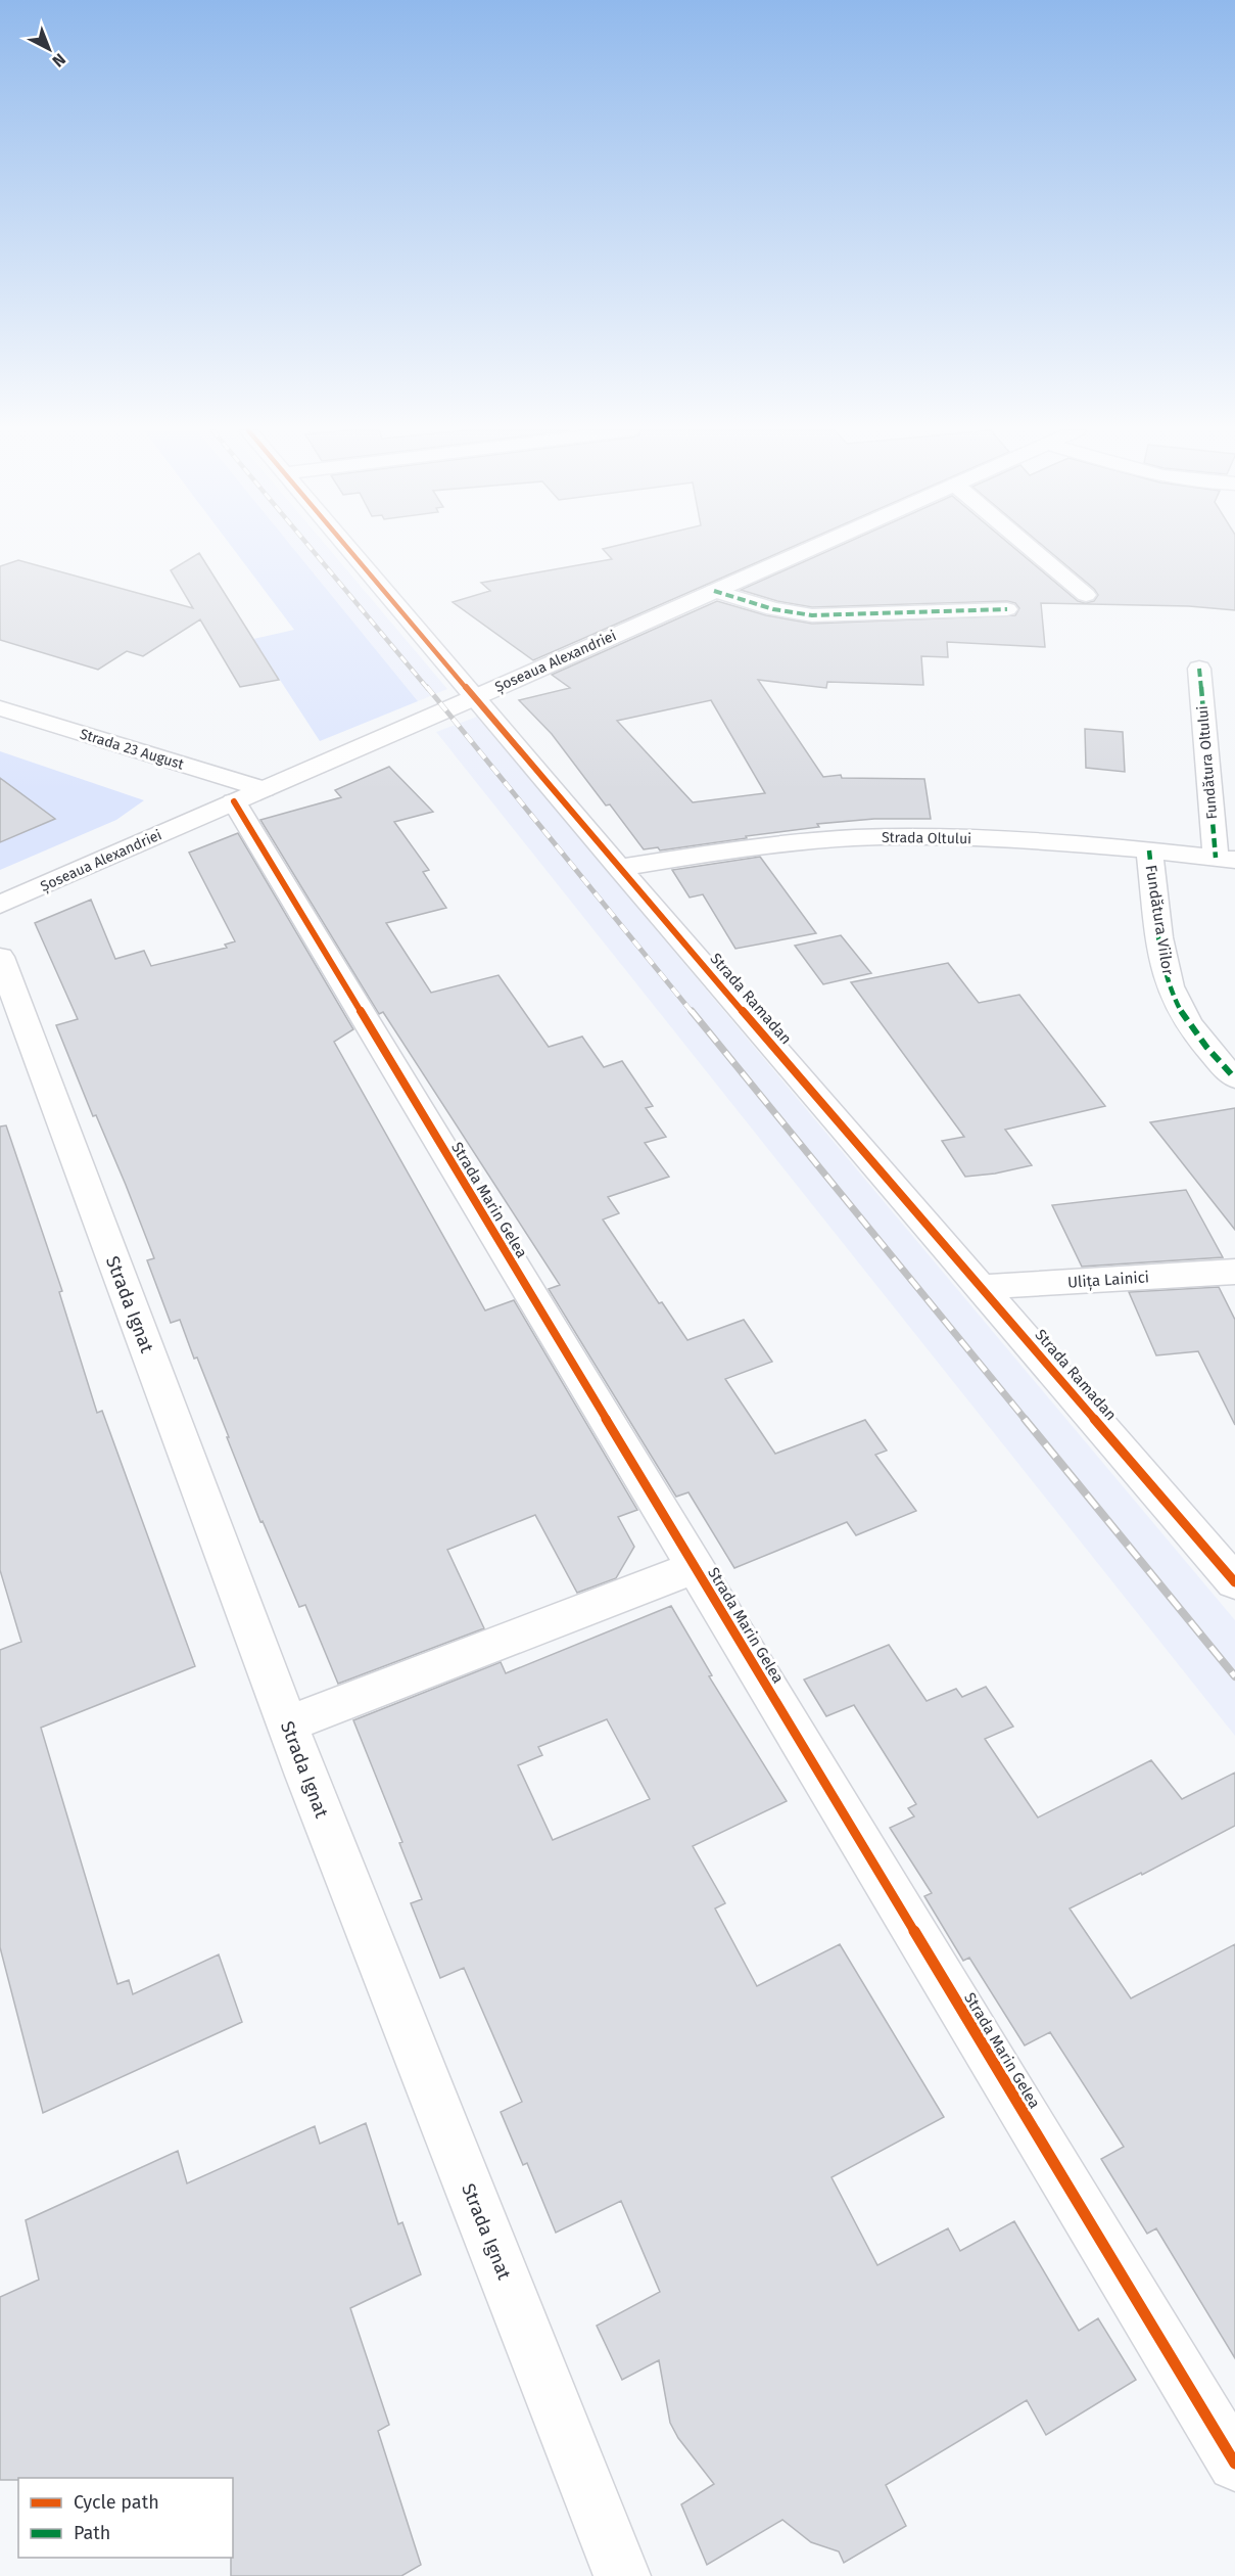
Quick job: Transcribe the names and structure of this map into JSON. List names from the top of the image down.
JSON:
{
  "streets": {
    "street": [
      "Șoseaua Alexandriei",
      "Strada 23 August",
      "Fundătura Oltului",
      "Strada Oltului",
      "Fundătura Viilor",
      "Strada Ramadan",
      "Strada Marin Gelea",
      "Ulița Lainici",
      "Strada Ignat"
    ]
  },
  "crossings": [
    ["Șoseaua Alexandriei", "Strada 23 August"],
    ["Șoseaua Alexandriei", "Strada Ramadan"],
    ["Șoseaua Alexandriei", "Strada Marin Gelea"],
    ["Strada 23 August", "Strada Marin Gelea"],
    ["Fundătura Oltului", "Strada Oltului"],
    ["Strada Oltului", "Fundătura Viilor"],
    ["Strada Oltului", "Strada Ramadan"],
    ["Strada Ramadan", "Ulița Lainici"]
  ],
  "legend": ["Cycle path", "Path"],
  "north": "bottom right"
}
